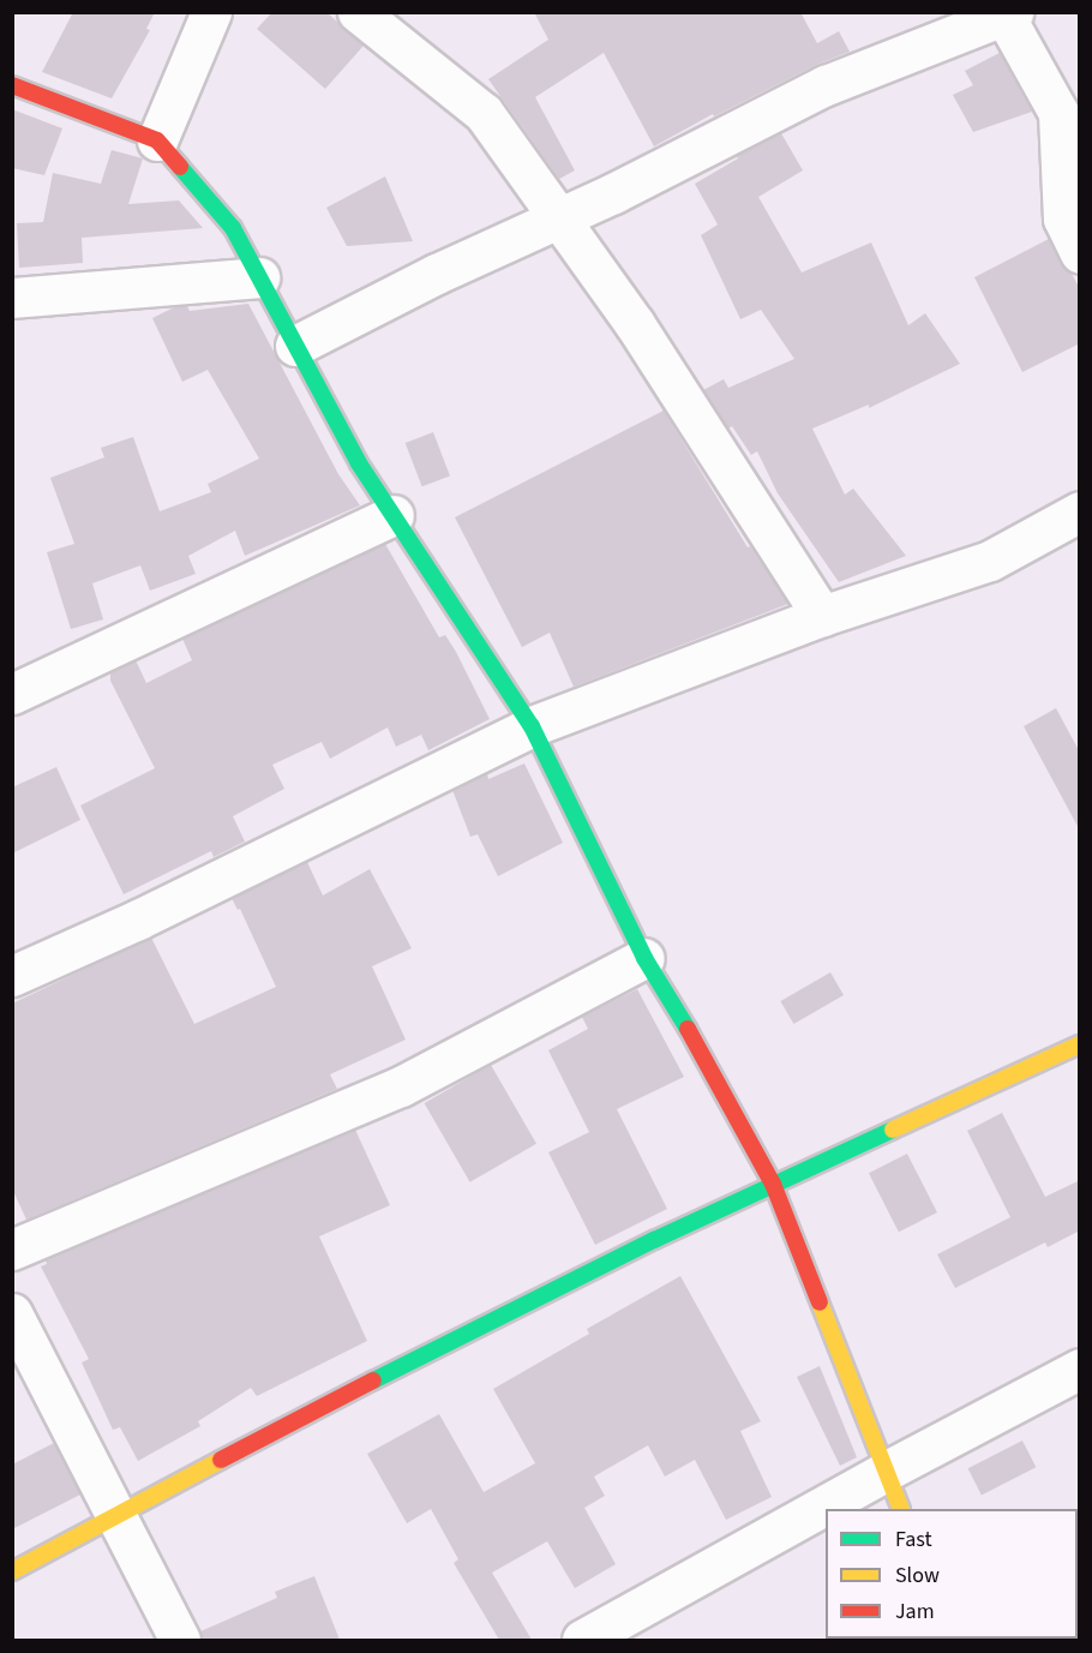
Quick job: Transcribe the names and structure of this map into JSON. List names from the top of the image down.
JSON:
{
  "legend": ["Fast", "Slow", "Jam"]
}
